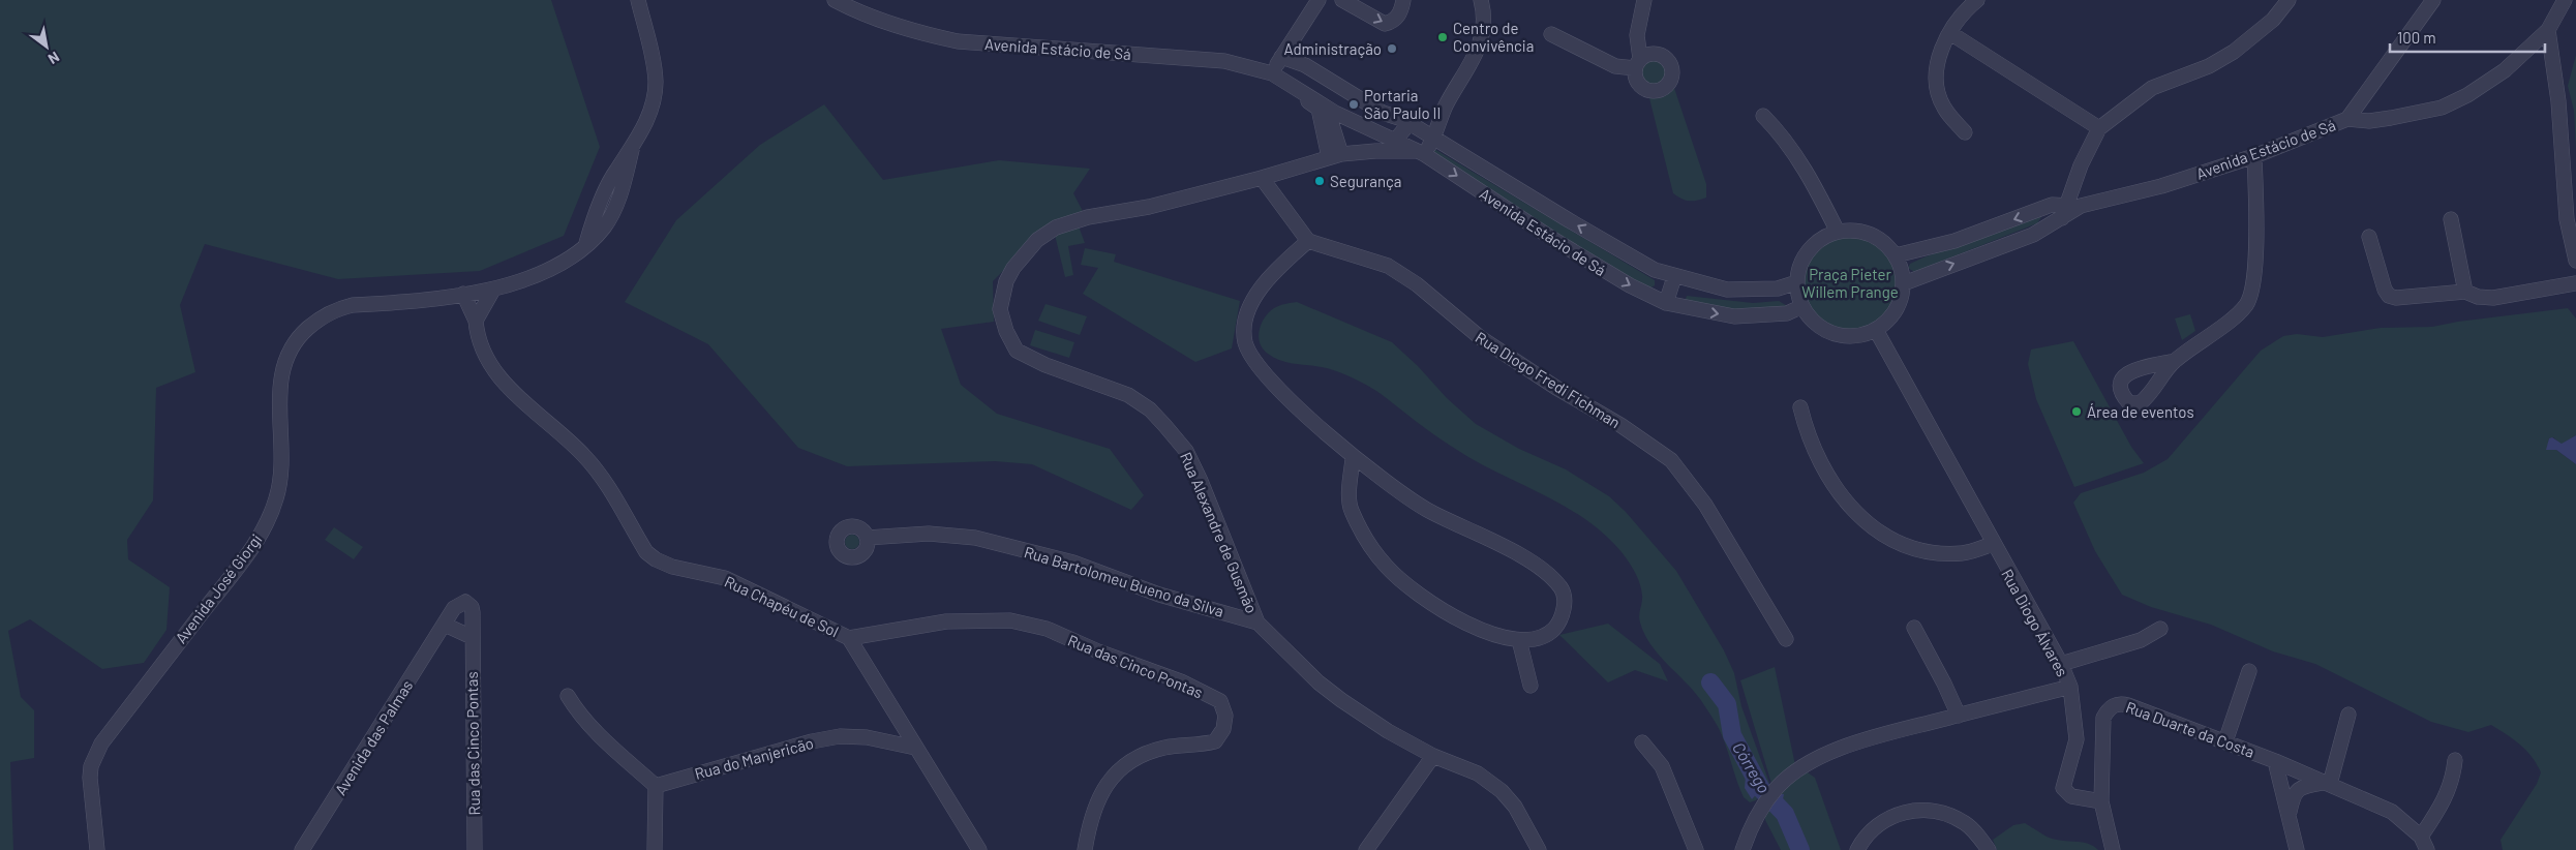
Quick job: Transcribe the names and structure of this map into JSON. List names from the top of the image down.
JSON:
{
  "streets": {
    "street": [
      "Avenida Estácio de Sá",
      "Rua Diogo Fredi Fichman",
      "Rua Alexandre de Gusmão",
      "Rua Bartolomeu Bueno da Silva",
      "Avenida José Giorgi",
      "Rua Chapéu de Sol",
      "Rua Diogo Álvares",
      "Rua das Cinco Pontas",
      "Rua Duarte da Costa",
      "Avenida das Palmas",
      "Rua do Manjericão"
    ]
  },
  "crossings": [
    ["Avenida Estácio de Sá", "Rua Alexandre de Gusmão"],
    ["Avenida Estácio de Sá", "Rua Diogo Álvares"],
    ["Rua Alexandre de Gusmão", "Rua Bartolomeu Bueno da Silva"],
    ["Avenida José Giorgi", "Rua Chapéu de Sol"],
    ["Rua Chapéu de Sol", "Rua das Cinco Pontas"],
    ["Rua Chapéu de Sol", "Rua do Manjericão"],
    ["Rua das Cinco Pontas", "Avenida das Palmas"]
  ],
  "water": ["Córrego"],
  "parks": ["Praça Pieter Willem Prange"],
  "places": [
    "Centro de Convivência",
    "Administração",
    "Portaria São Paulo II",
    "Segurança",
    "Área de eventos"
  ],
  "scale_bar": "100 m",
  "north": "bottom right"
}
